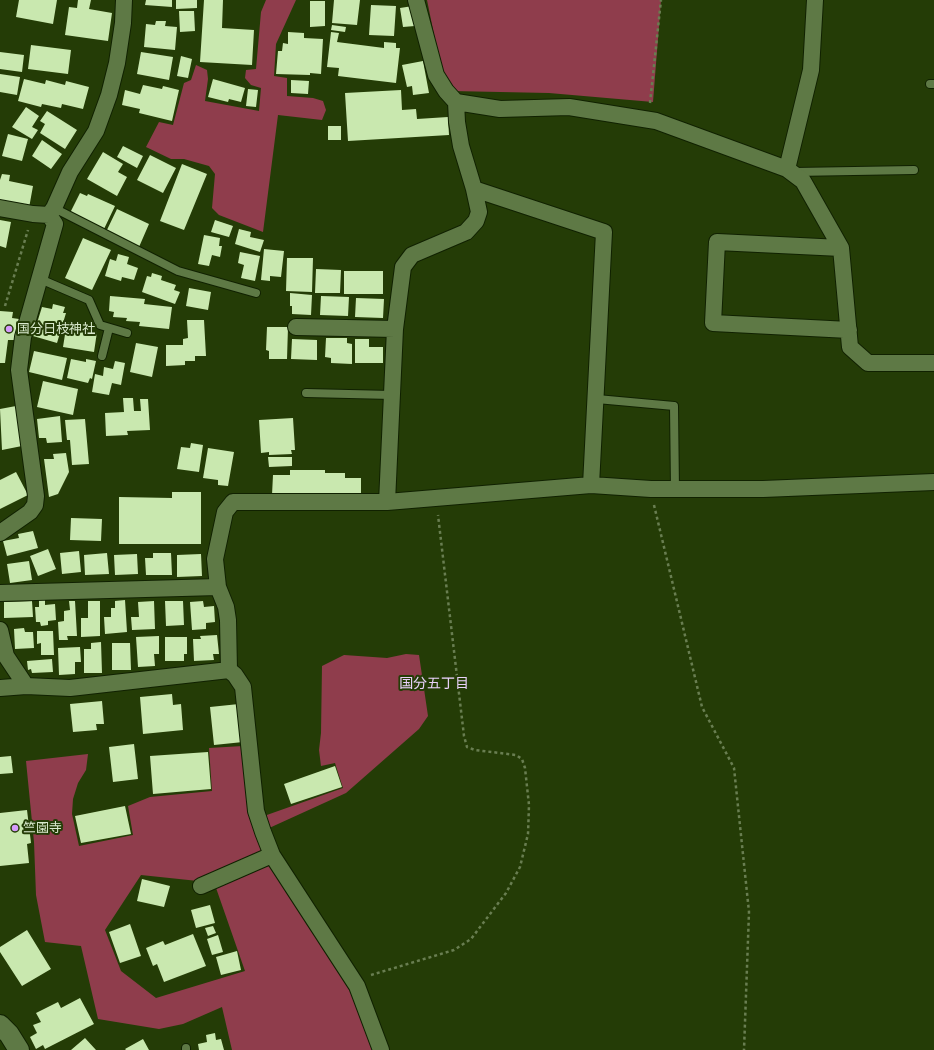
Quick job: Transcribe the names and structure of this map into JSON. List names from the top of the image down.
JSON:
{
  "districts": ["国分五丁目"],
  "places": ["国分日枝神社", "竺園寺"]
}
